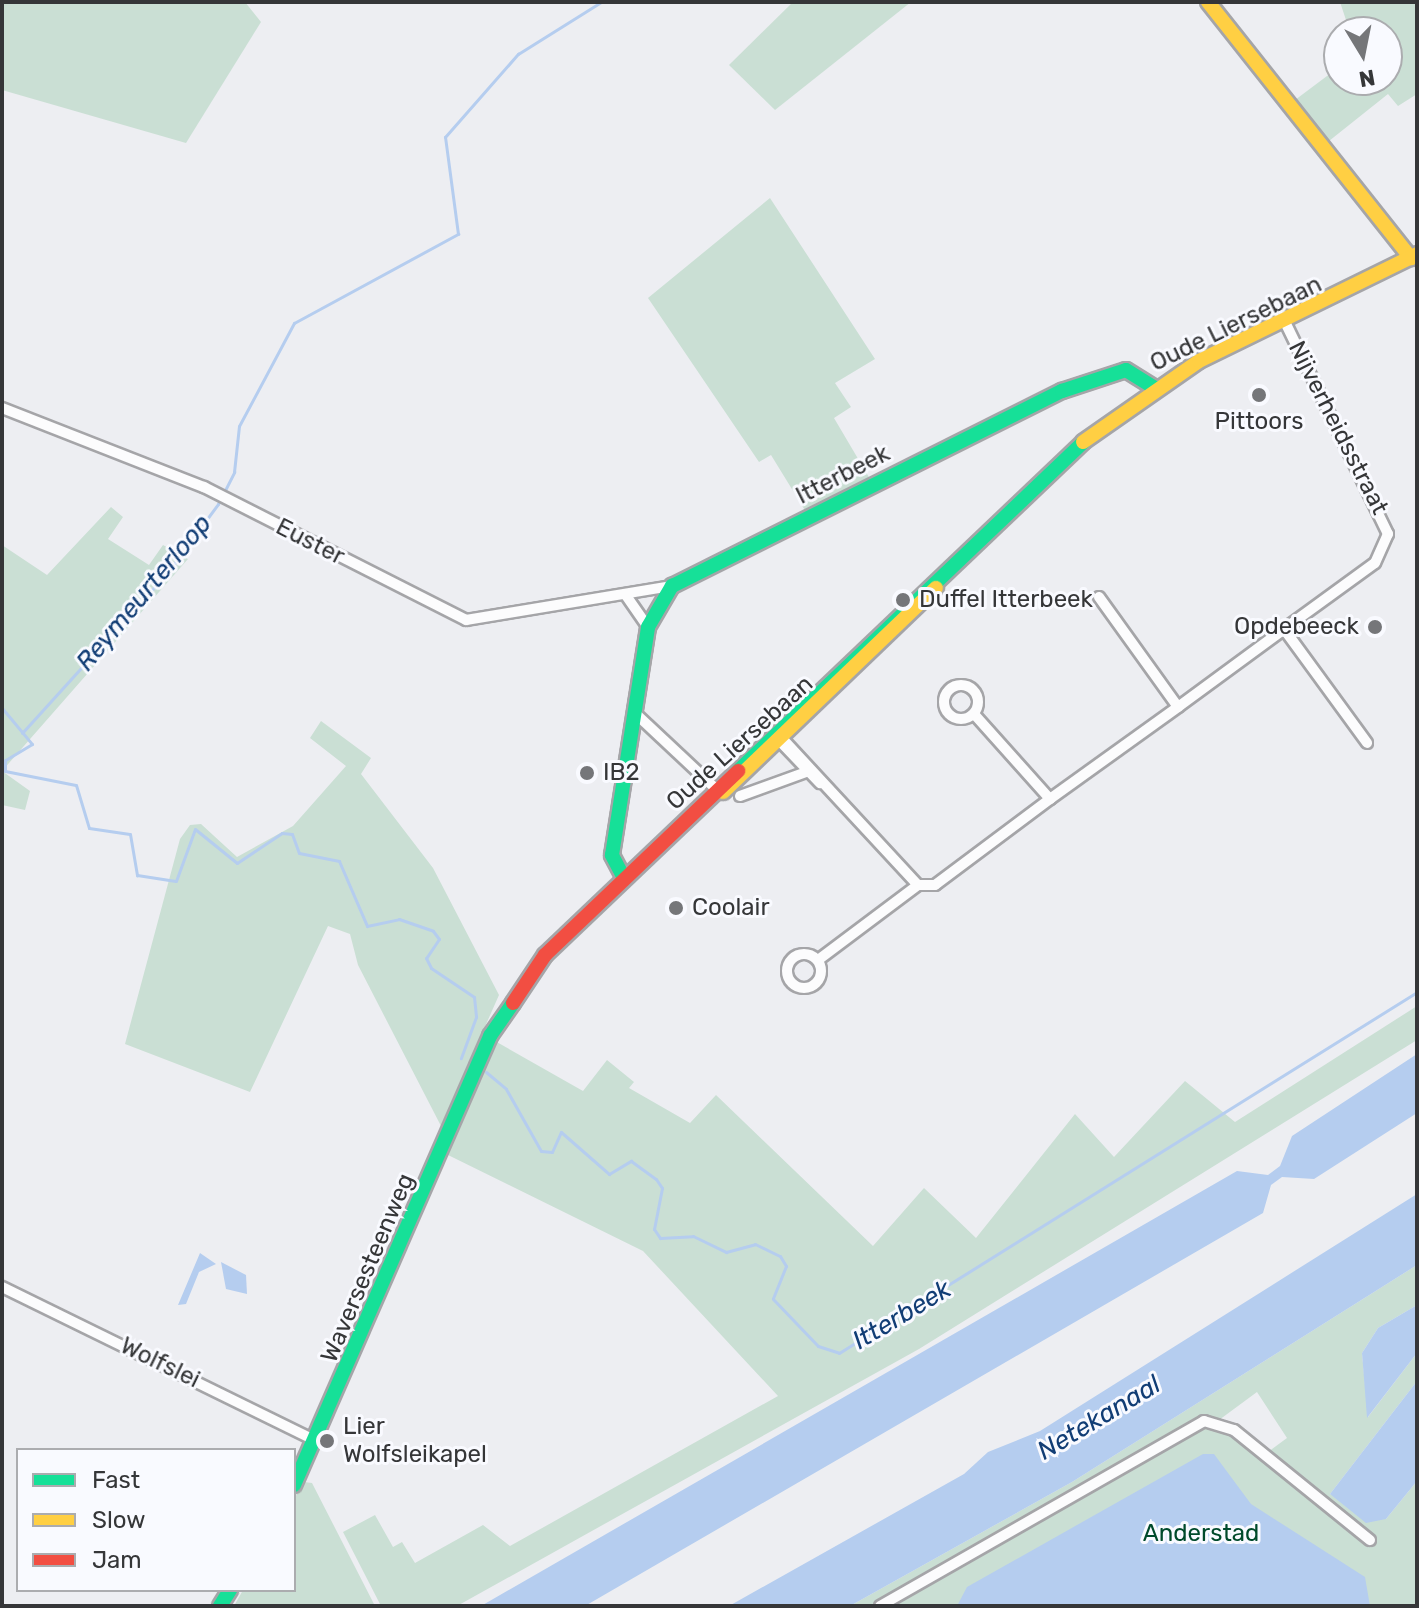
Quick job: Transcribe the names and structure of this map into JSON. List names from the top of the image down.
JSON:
{
  "streets": {
    "main road": ["Oude Liersebaan", "Itterbeek", "Waversesteenweg"],
    "street": ["Nijverheidsstraat", "Euster", "Wolfslei"]
  },
  "crossings": [
    ["Oude Liersebaan", "Nijverheidsstraat"],
    ["Oude Liersebaan", "Itterbeek"],
    ["Oude Liersebaan", "Waversesteenweg"],
    ["Itterbeek", "Euster"],
    ["Waversesteenweg", "Wolfslei"]
  ],
  "water": ["Reymeurterloop", "Itterbeek", "Netekanaal"],
  "parks": ["Anderstad"],
  "places": [
    "Pittoors",
    "Duffel Itterbeek",
    "Opdebeeck",
    "IB2",
    "Coolair",
    "Lier Wolfsleikapel"
  ],
  "legend": ["Fast", "Slow", "Jam"],
  "north": "bottom"
}
